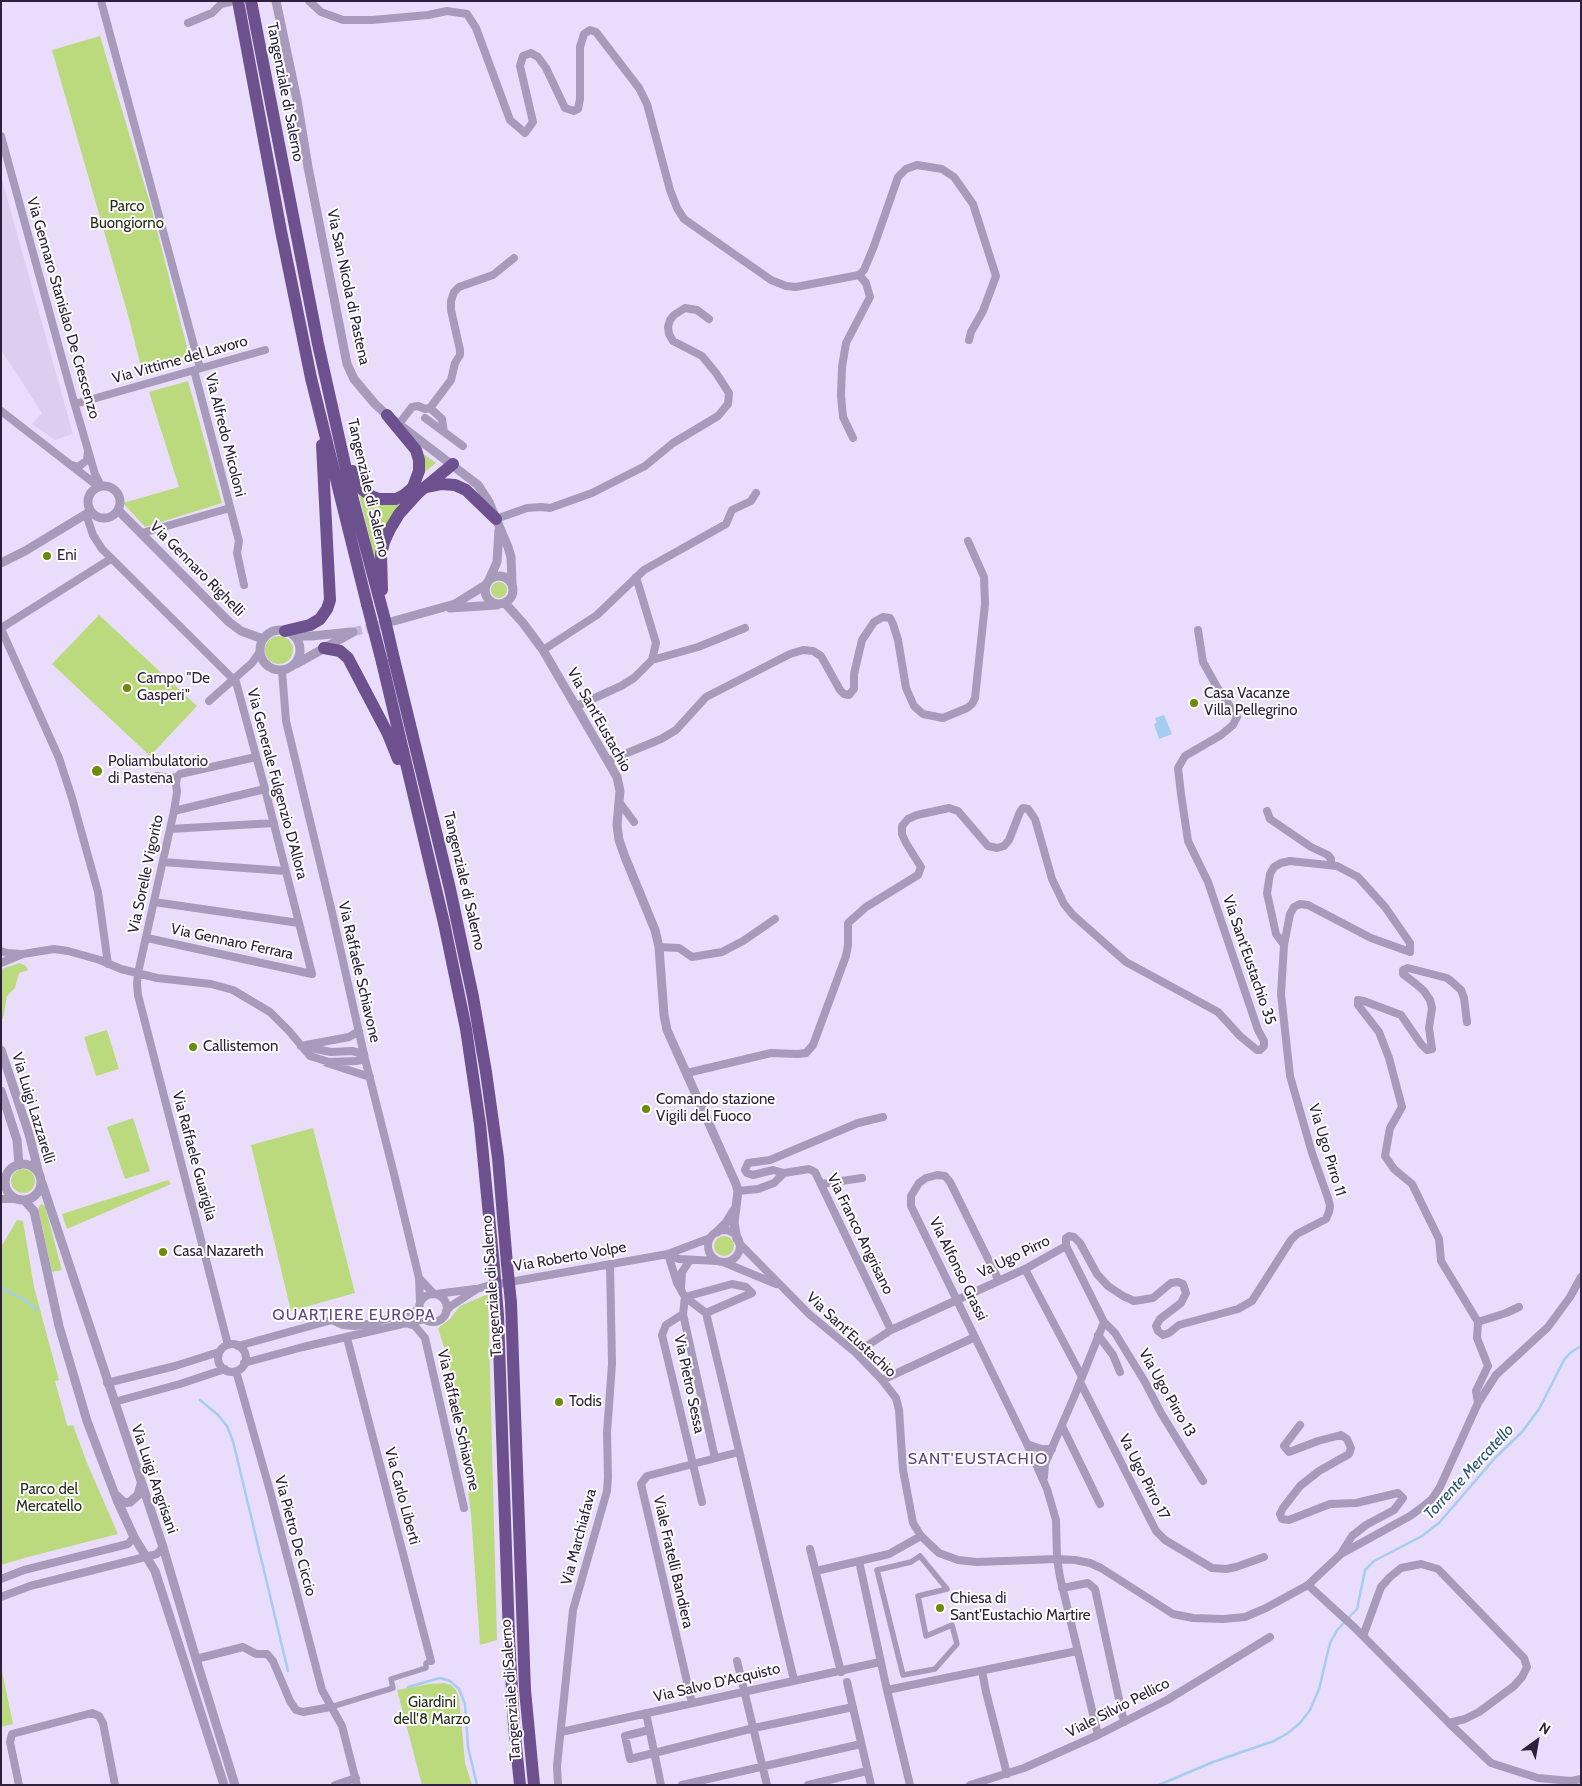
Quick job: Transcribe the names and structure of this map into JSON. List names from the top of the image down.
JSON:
{
  "streets": {
    "highway": ["Tangenziale di Salerno"],
    "street": [
      "Via San Nicola di Pastena",
      "Via Gennaro Stanislao De Crescenzo",
      "Via Vittime del Lavoro",
      "Via Alfredo Micoloni",
      "Via Gennaro Righelli",
      "Via Sant'Eustachio",
      "Via Generale Fulgenzio D'Allora",
      "Via Sorelle Vigorito",
      "Via Gennaro Ferrara",
      "Via Sant'Eustachio 35",
      "Via Raffaele Schiavone",
      "Via Luigi Lazzarelli",
      "Via Ugo Pirro 11",
      "Via Raffaele Guariglia",
      "Via Franco Angrisano",
      "Via Roberto Volpe",
      "Va Ugo Pirro",
      "Via Alfonso Grassi",
      "Via Pietro Sessa",
      "Via Ugo Pirro 13",
      "Va Ugo Pirro 17",
      "Via Luigi Angrisani",
      "Via Carlo Liberti",
      "Via Pietro De Ciccio",
      "Via Marchiafava",
      "Viale Fratelli Bandiera",
      "Via Salvo D'Acquisto",
      "Viale Silvio Pellico"
    ]
  },
  "crossings": [
    ["Tangenziale di Salerno", "Via San Nicola di Pastena"],
    ["Via San Nicola di Pastena", "Via Sant'Eustachio"],
    ["Via Gennaro Stanislao De Crescenzo", "Via Vittime del Lavoro"],
    ["Via Gennaro Stanislao De Crescenzo", "Via Gennaro Righelli"],
    ["Via Gennaro Stanislao De Crescenzo", "Via Generale Fulgenzio D'Allora"],
    ["Via Vittime del Lavoro", "Via Alfredo Micoloni"],
    ["Via Alfredo Micoloni", "Via Gennaro Righelli"],
    ["Via Gennaro Righelli", "Via Generale Fulgenzio D'Allora"],
    ["Via Gennaro Righelli", "Via Raffaele Schiavone"],
    ["Via Sant'Eustachio", "Via Sant'Eustachio 35"],
    ["Via Sant'Eustachio", "Via Franco Angrisano"],
    ["Via Sant'Eustachio", "Via Roberto Volpe"],
    ["Via Sant'Eustachio", "Va Ugo Pirro"],
    ["Via Sant'Eustachio", "Via Alfonso Grassi"],
    ["Via Generale Fulgenzio D'Allora", "Via Gennaro Ferrara"],
    ["Via Sorelle Vigorito", "Via Gennaro Ferrara"],
    ["Via Sorelle Vigorito", "Via Raffaele Guariglia"],
    ["Via Raffaele Schiavone", "Via Roberto Volpe"],
    ["Via Luigi Lazzarelli", "Via Luigi Angrisani"],
    ["Via Ugo Pirro 11", "Va Ugo Pirro"],
    ["Via Raffaele Guariglia", "Via Pietro De Ciccio"],
    ["Via Franco Angrisano", "Va Ugo Pirro"],
    ["Via Roberto Volpe", "Via Marchiafava"],
    ["Va Ugo Pirro", "Via Alfonso Grassi"],
    ["Va Ugo Pirro", "Via Ugo Pirro 13"],
    ["Va Ugo Pirro", "Va Ugo Pirro 17"],
    ["Via Alfonso Grassi", "Viale Silvio Pellico"],
    ["Via Pietro Sessa", "Viale Fratelli Bandiera"],
    ["Via Marchiafava", "Via Salvo D'Acquisto"],
    ["Viale Fratelli Bandiera", "Via Salvo D'Acquisto"]
  ],
  "districts": ["QUARTIERE EUROPA", "SANT'EUSTACHIO"],
  "water": ["Torrente Mercatello"],
  "parks": ["Parco Buongiorno", "Parco del Mercatello", "Giardini dell'8 Marzo"],
  "places": [
    "Eni",
    "Campo \"De Gasperi\"",
    "Casa Vacanze Villa Pellegrino",
    "Poliambulatorio di Pastena",
    "Callistemon",
    "Comando stazione Vigili del Fuoco",
    "Casa Nazareth",
    "Todis",
    "Chiesa di Sant'Eustachio Martire"
  ],
  "north": "top right"
}
